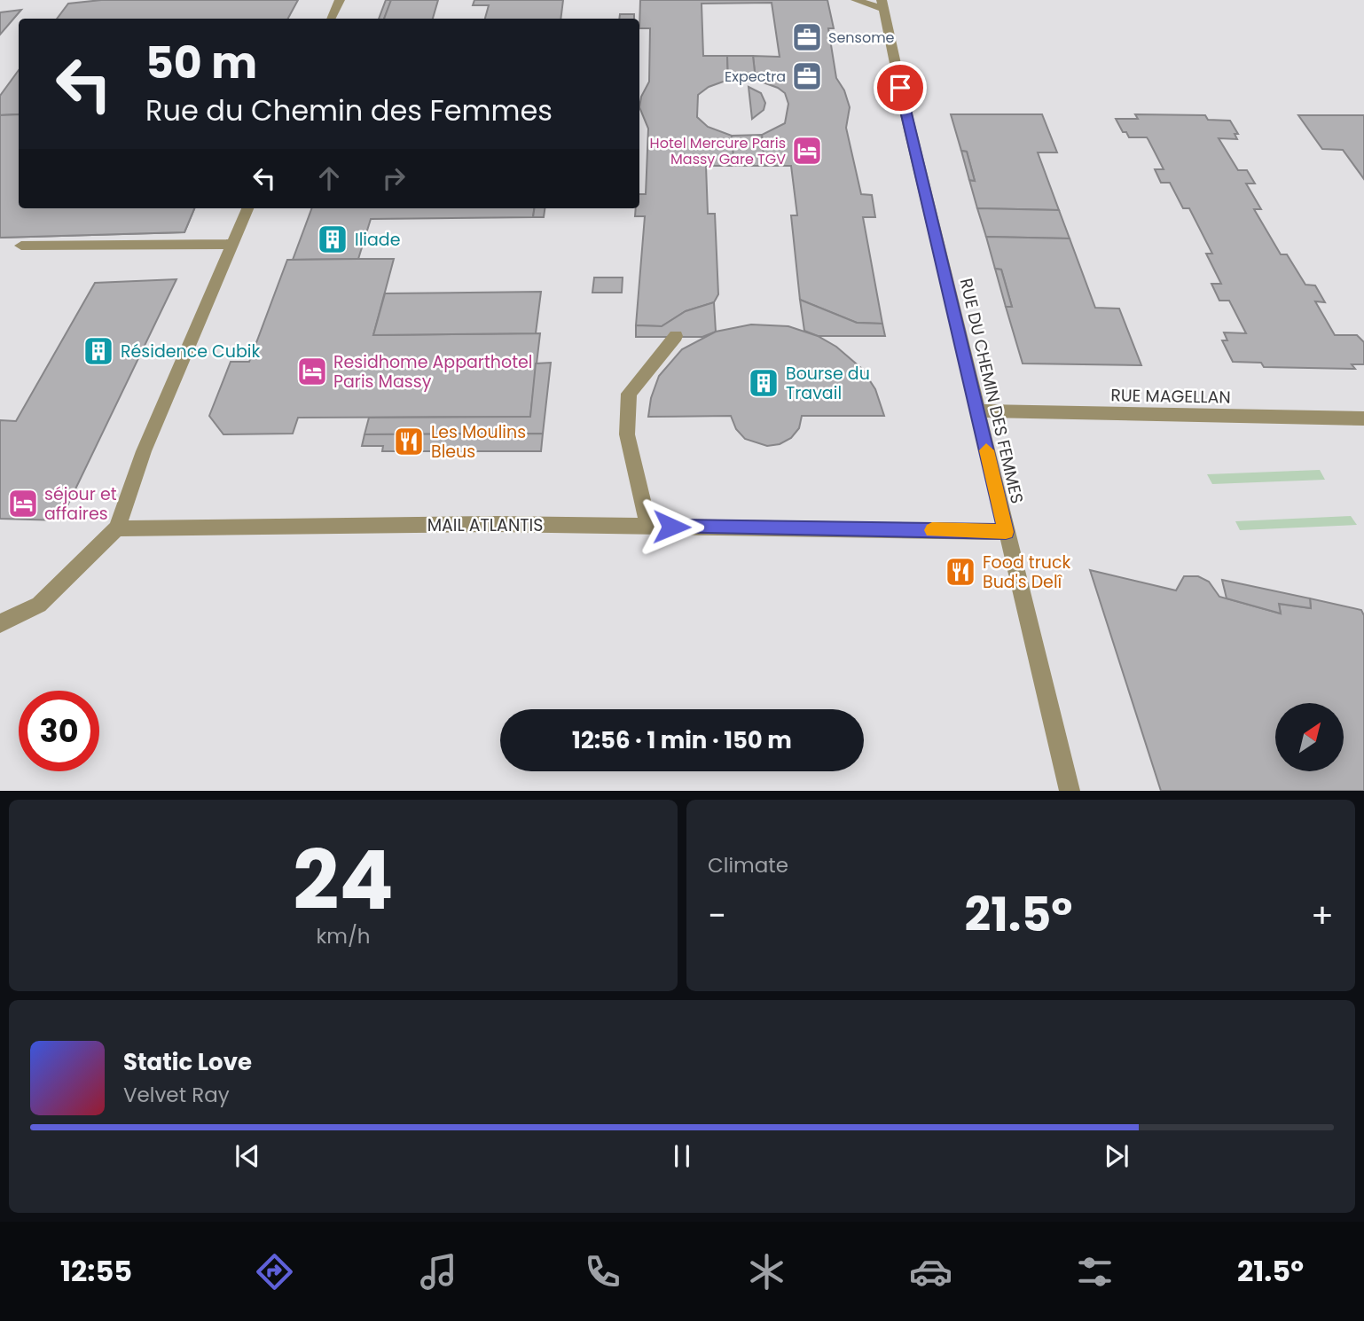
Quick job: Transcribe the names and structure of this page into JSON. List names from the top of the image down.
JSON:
{
  "streets": {
    "street": ["RUE DU CHEMIN DES FEMMES", "RUE MAGELLAN", "MAIL ATLANTIS"]
  },
  "crossings": [
    ["RUE DU CHEMIN DES FEMMES", "RUE MAGELLAN"],
    ["RUE DU CHEMIN DES FEMMES", "MAIL ATLANTIS"]
  ],
  "places": {
    "office": ["Sensome", "Expectra"],
    "hotel": ["Hotel Mercure Paris Massy Gare TGV", "Residhome Apparthotel Paris Massy", "séjour et affaires"],
    "building": ["Iliade", "Résidence Cubik", "Bourse du Travail"],
    "restaurant": ["Les Moulins Bleus", "Food truck Bud's Delî"]
  },
  "north": "top right",
  "page": {
    "turn": ["50 m", "Rue du Chemin des Femmes"],
    "limit": "30",
    "trip": "12:56 · 1 min · 150 m",
    "tile": [
      ["24", "km/h"],
      "Climate"
    ],
    "heat": ["−", "21.5°", "+"],
    "song": ["Static Love", "Velvet Ray"],
    "tabs": ["12:55", "21.5°"]
  }
}
